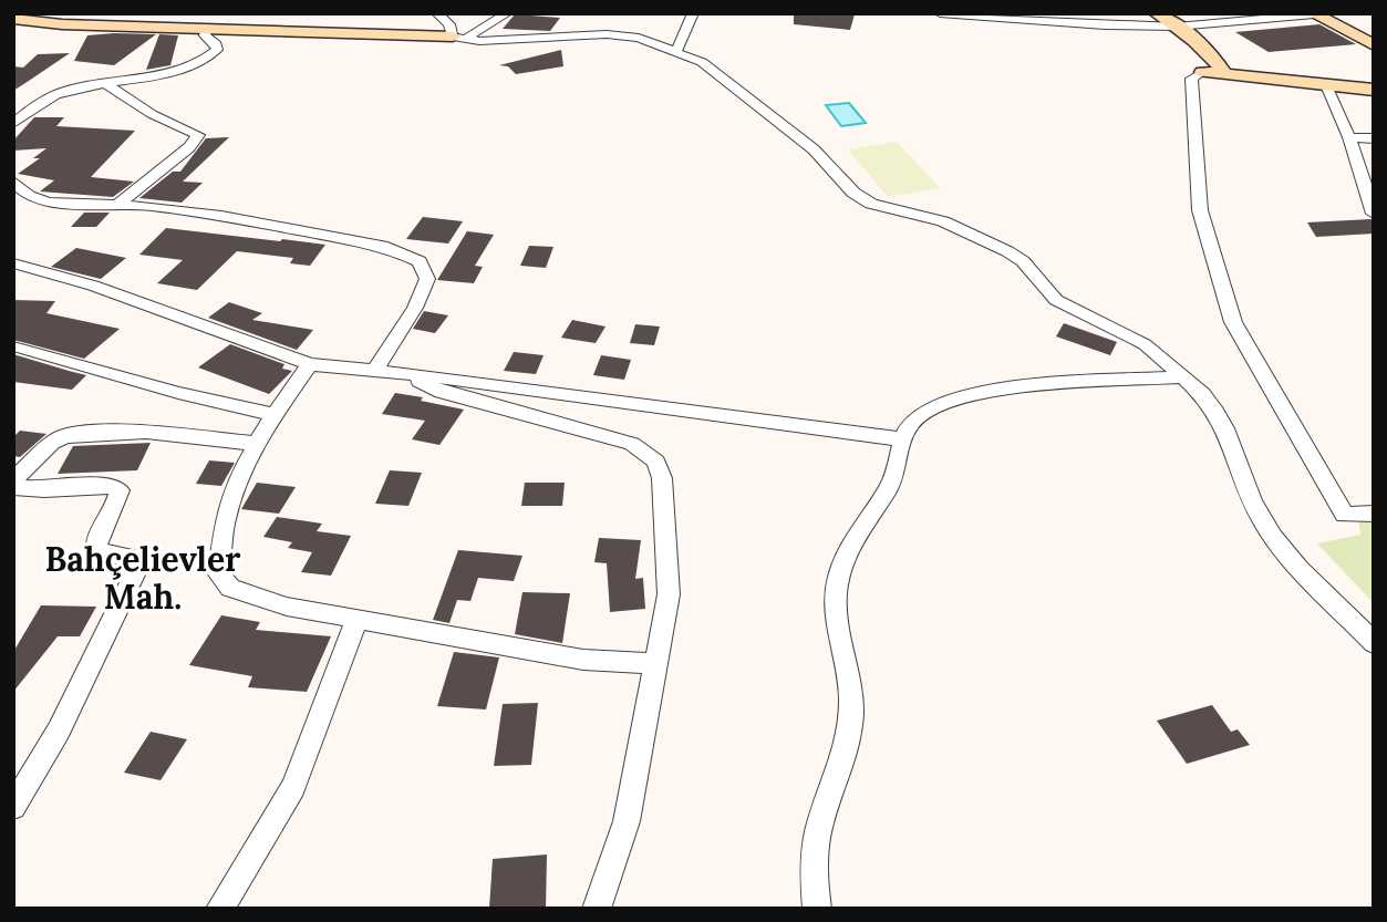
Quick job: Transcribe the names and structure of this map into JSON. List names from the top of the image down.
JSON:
{
  "districts": ["Bahçelievler Mah."]
}
